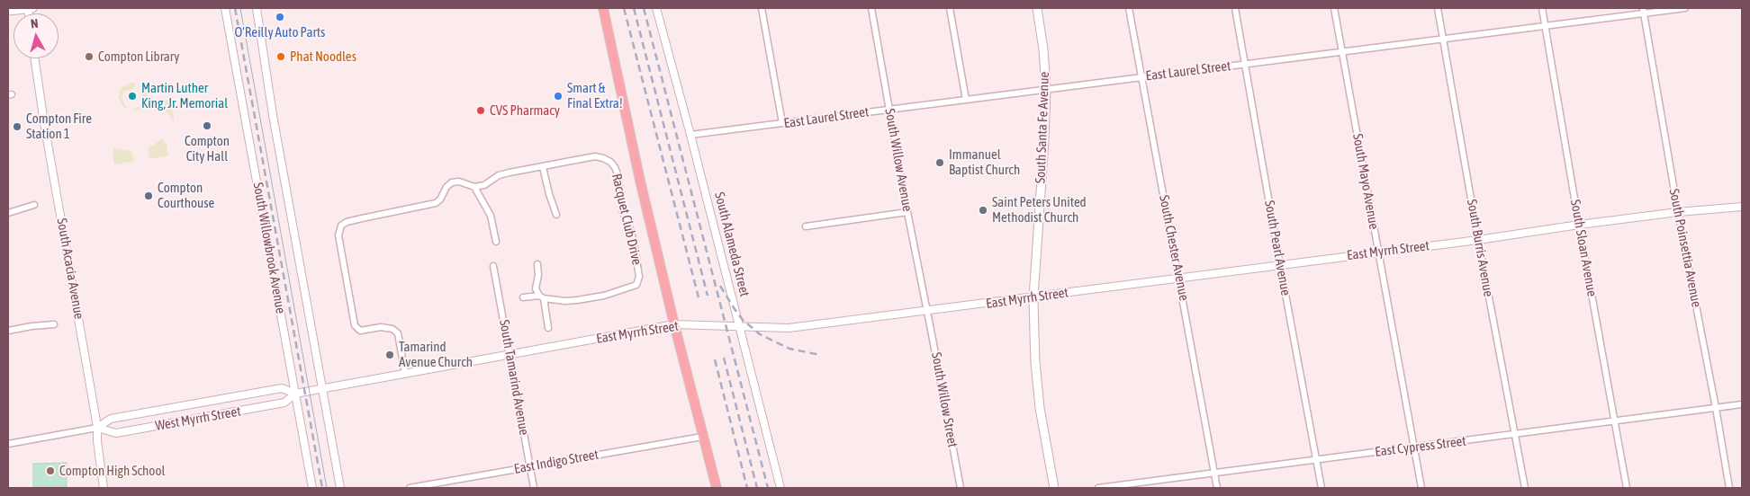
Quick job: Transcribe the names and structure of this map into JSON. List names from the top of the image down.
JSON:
{
  "streets": {
    "main road": ["South Santa Fe Avenue"],
    "street": [
      "East Laurel Street",
      "South Willow Avenue",
      "South Mayo Avenue",
      "Racquet Club Drive",
      "South Alameda Street",
      "South Willowbrook Avenue",
      "South Chester Avenue",
      "South Pearl Avenue",
      "South Burris Avenue",
      "South Sloan Avenue",
      "South Poinsettia Avenue",
      "East Myrrh Street",
      "South Acacia Avenue",
      "South Tamarind Avenue",
      "South Willow Street",
      "West Myrrh Street",
      "East Cypress Street",
      "East Indigo Street"
    ]
  },
  "crossings": [
    ["East Laurel Street", "South Santa Fe Avenue"],
    ["East Laurel Street", "South Willow Avenue"],
    ["East Laurel Street", "South Mayo Avenue"],
    ["East Laurel Street", "South Alameda Street"],
    ["East Laurel Street", "South Chester Avenue"],
    ["East Laurel Street", "South Pearl Avenue"],
    ["East Laurel Street", "South Burris Avenue"],
    ["East Laurel Street", "South Sloan Avenue"],
    ["East Laurel Street", "South Poinsettia Avenue"],
    ["South Santa Fe Avenue", "East Myrrh Street"],
    ["South Willow Avenue", "East Myrrh Street"],
    ["South Willow Avenue", "South Willow Street"],
    ["South Mayo Avenue", "East Myrrh Street"],
    ["South Mayo Avenue", "East Cypress Street"],
    ["South Alameda Street", "East Myrrh Street"],
    ["South Willowbrook Avenue", "East Myrrh Street"],
    ["South Willowbrook Avenue", "West Myrrh Street"],
    ["South Chester Avenue", "East Myrrh Street"],
    ["South Chester Avenue", "East Cypress Street"],
    ["South Pearl Avenue", "East Myrrh Street"],
    ["South Pearl Avenue", "East Cypress Street"],
    ["South Burris Avenue", "East Myrrh Street"],
    ["South Burris Avenue", "East Cypress Street"],
    ["South Sloan Avenue", "East Myrrh Street"],
    ["South Sloan Avenue", "East Cypress Street"],
    ["South Poinsettia Avenue", "East Myrrh Street"],
    ["South Poinsettia Avenue", "East Cypress Street"],
    ["East Myrrh Street", "South Tamarind Avenue"],
    ["East Myrrh Street", "South Willow Street"],
    ["East Myrrh Street", "West Myrrh Street"],
    ["South Acacia Avenue", "West Myrrh Street"],
    ["South Tamarind Avenue", "East Indigo Street"]
  ],
  "places": [
    "O'Reilly Auto Parts",
    "Compton Library",
    "Phat Noodles",
    "Martin Luther King, Jr. Memorial",
    "Smart & Final Extra!",
    "CVS Pharmacy",
    "Compton City Hall",
    "Compton Fire Station 1",
    "Immanuel Baptist Church",
    "Compton Courthouse",
    "Saint Peters United Methodist Church",
    "Tamarind Avenue Church",
    "Compton High School"
  ],
  "north": "top"
}
